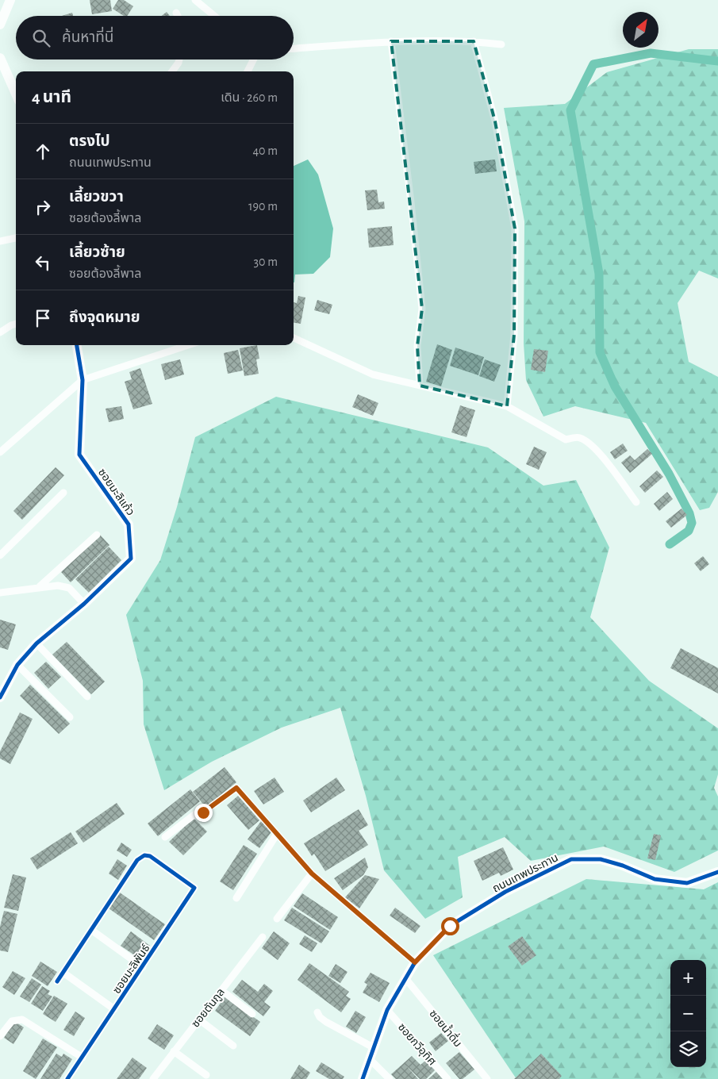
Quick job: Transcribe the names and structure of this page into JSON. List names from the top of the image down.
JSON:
{
  "streets": {
    "street": [
      "ซอยมะลิแก้ว",
      "ถนนเทพประทาน",
      "ซอยมะลิพันธ์",
      "ซอยตันกูล",
      "ซอยน้ำดื่ม",
      "ซอยกวีอุทิศ"
    ]
  },
  "crossings": [
    ["ถนนเทพประทาน", "ซอยน้ำดื่ม"],
    ["ถนนเทพประทาน", "ซอยกวีอุทิศ"]
  ],
  "north": "top right",
  "page": {
    "search": "ค้นหาที่นี่",
    "heading": ["4 นาที", "เดิน · 260 m"],
    "list": [
      ["ตรงไป", "ถนนเทพประทาน", "40 m"],
      ["เลี้ยวขวา", "ซอยต้องลี้พาล", "190 m"],
      ["เลี้ยวซ้าย", "ซอยต้องลี้พาล", "30 m"],
      "ถึงจุดหมาย"
    ],
    "map_buttons": ["+", "−"]
  }
}
